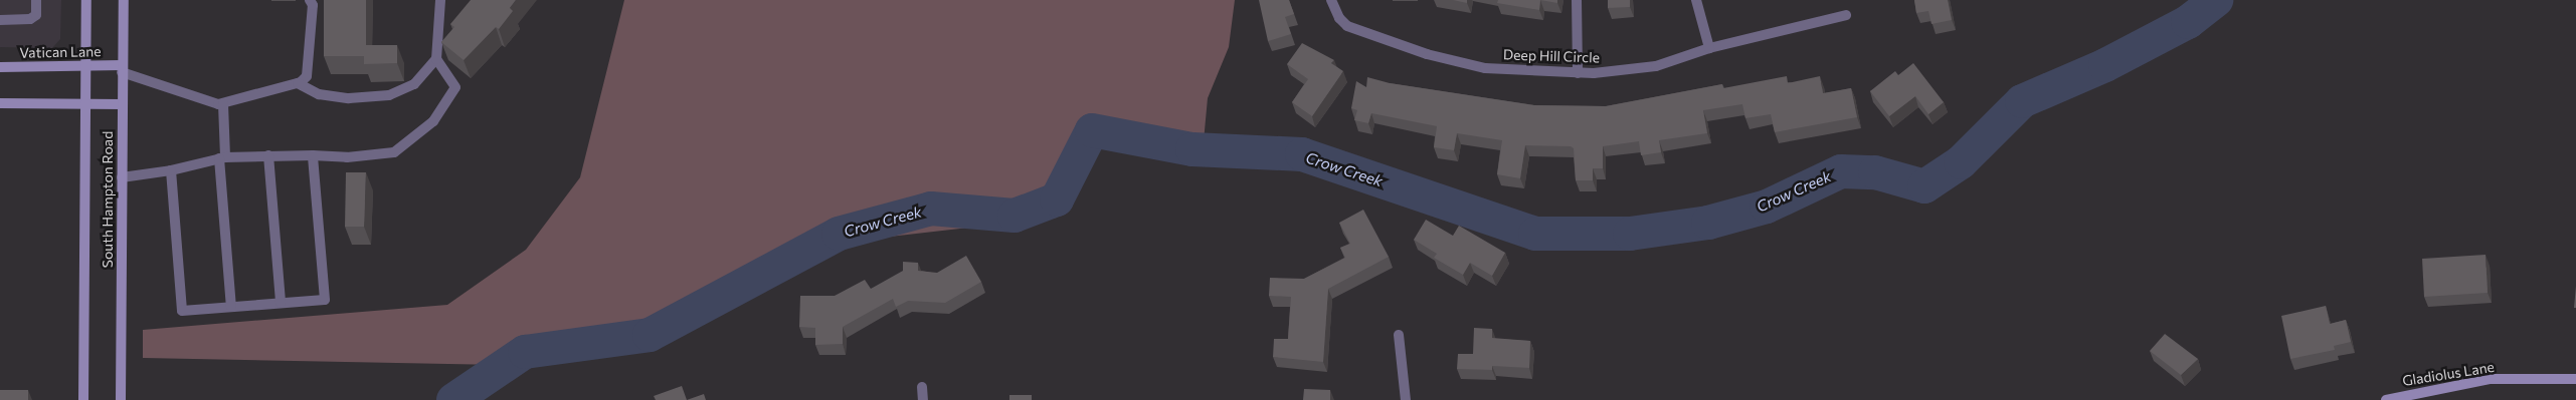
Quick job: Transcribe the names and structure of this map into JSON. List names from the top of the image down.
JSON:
{
  "streets": {
    "main road": ["Vatican Lane", "South Hampton Road", "Gladiolus Lane"],
    "street": ["Deep Hill Circle"]
  },
  "crossings": [
    ["Vatican Lane", "South Hampton Road"]
  ],
  "water": ["Crow Creek"]
}
